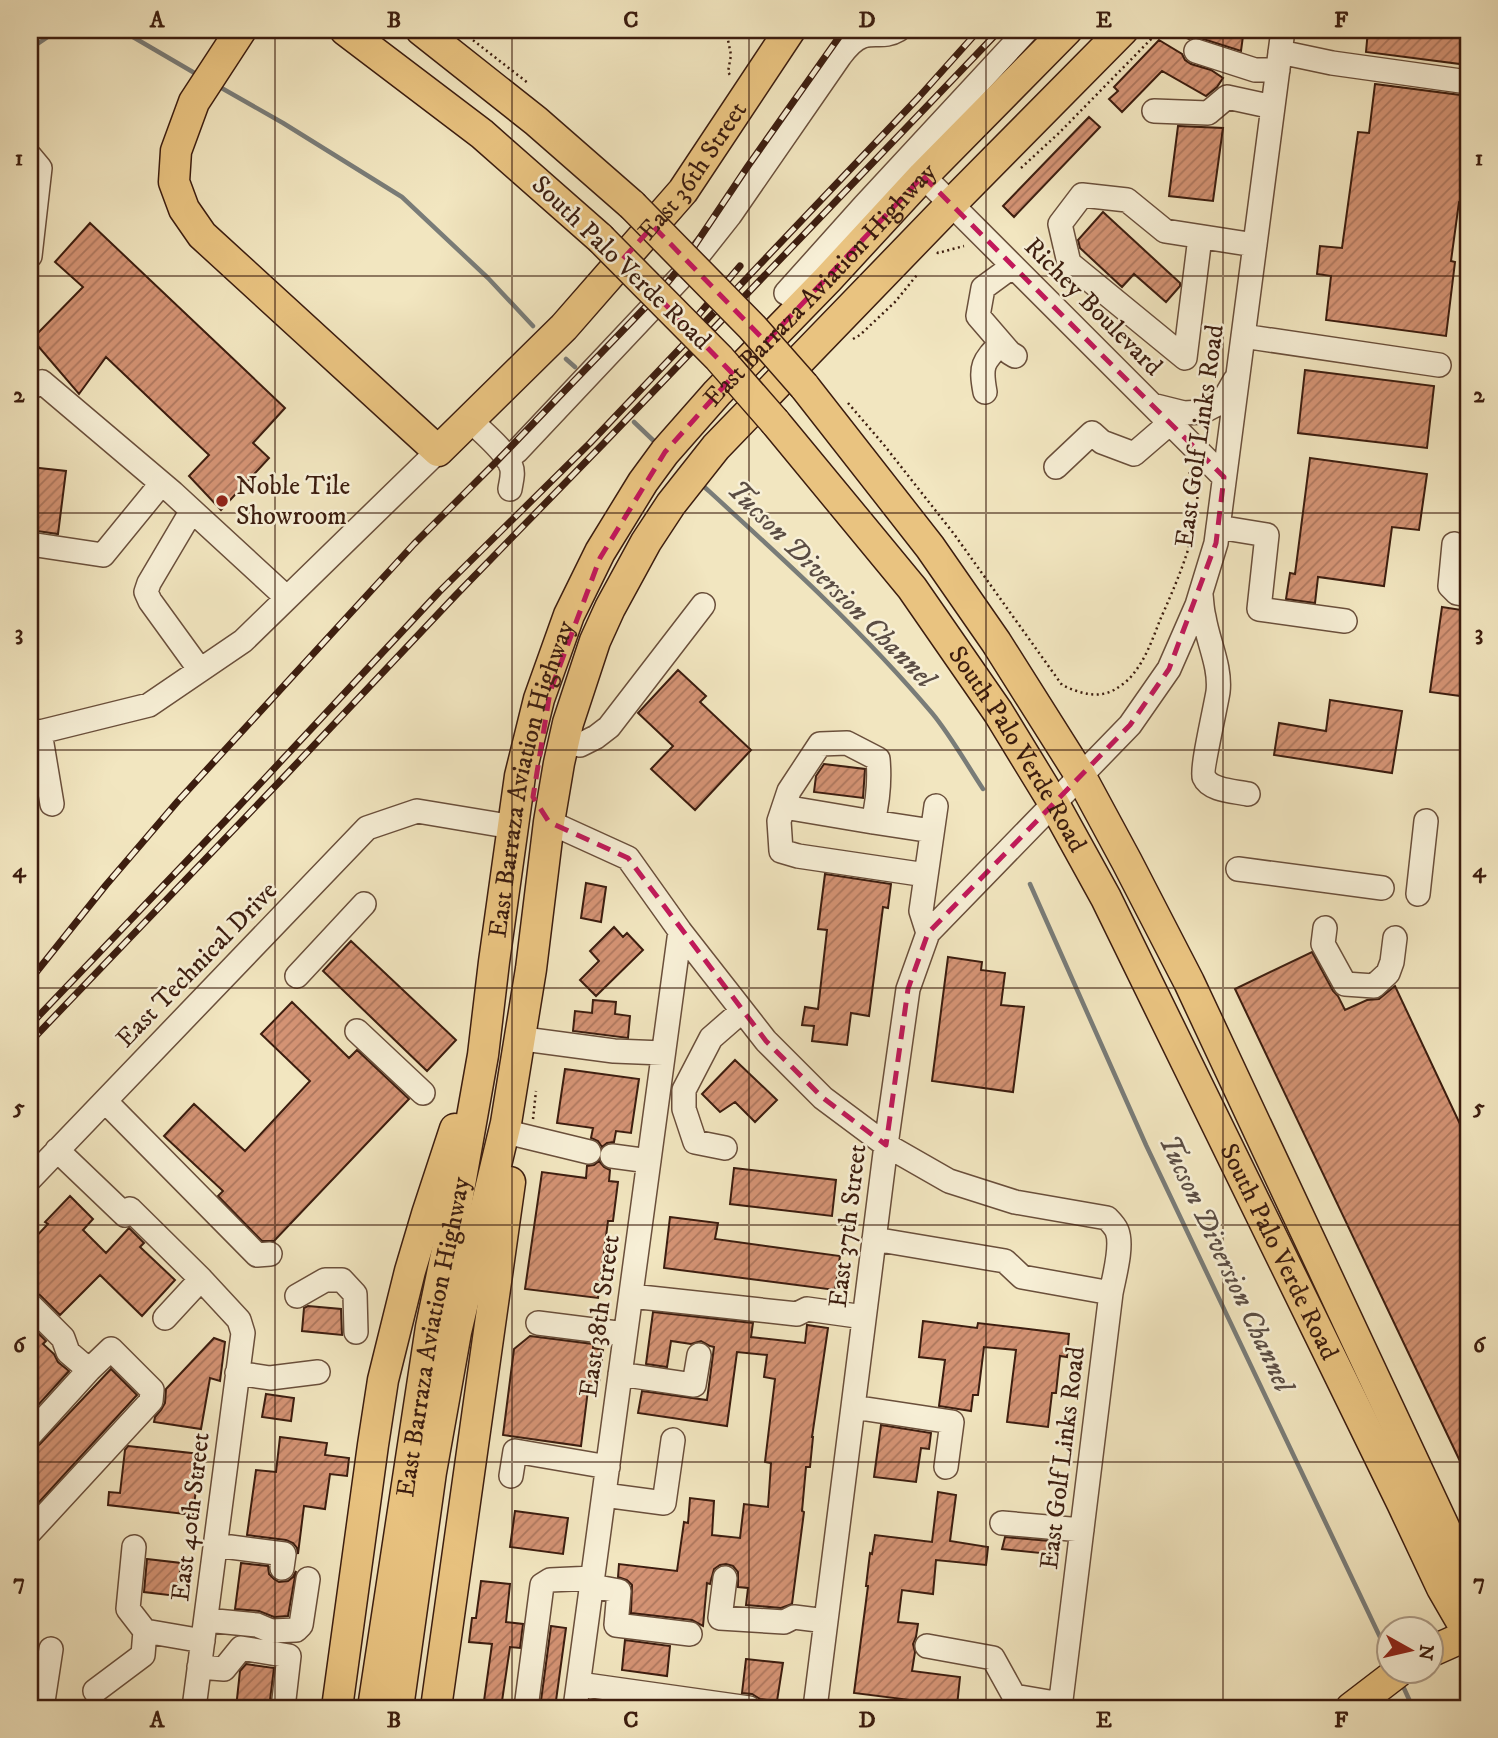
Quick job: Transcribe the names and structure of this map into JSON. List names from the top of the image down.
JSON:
{
  "streets": {
    "main road": ["East 36th Street", "South Palo Verde Road", "East Barraza Aviation Highway"],
    "street": [
      "Richey Boulevard",
      "East Golf Links Road",
      "East Technical Drive",
      "East 37th Street",
      "East 38th Street",
      "East 40th Street"
    ]
  },
  "crossings": [
    ["South Palo Verde Road", "East Golf Links Road"],
    ["South Palo Verde Road", "East 37th Street"],
    ["East Barraza Aviation Highway", "Richey Boulevard"],
    ["East Barraza Aviation Highway", "East Technical Drive"],
    ["Richey Boulevard", "East Golf Links Road"],
    ["East Golf Links Road", "East 37th Street"]
  ],
  "water": ["Tucson Diversion Channel"],
  "places": ["Noble Tile Showroom"],
  "north": "right",
  "grid": {
    "columns": [
      "A",
      "B",
      "C",
      "D",
      "E",
      "F"
    ],
    "rows": [
      "1",
      "2",
      "3",
      "4",
      "5",
      "6",
      "7"
    ]
  }
}
